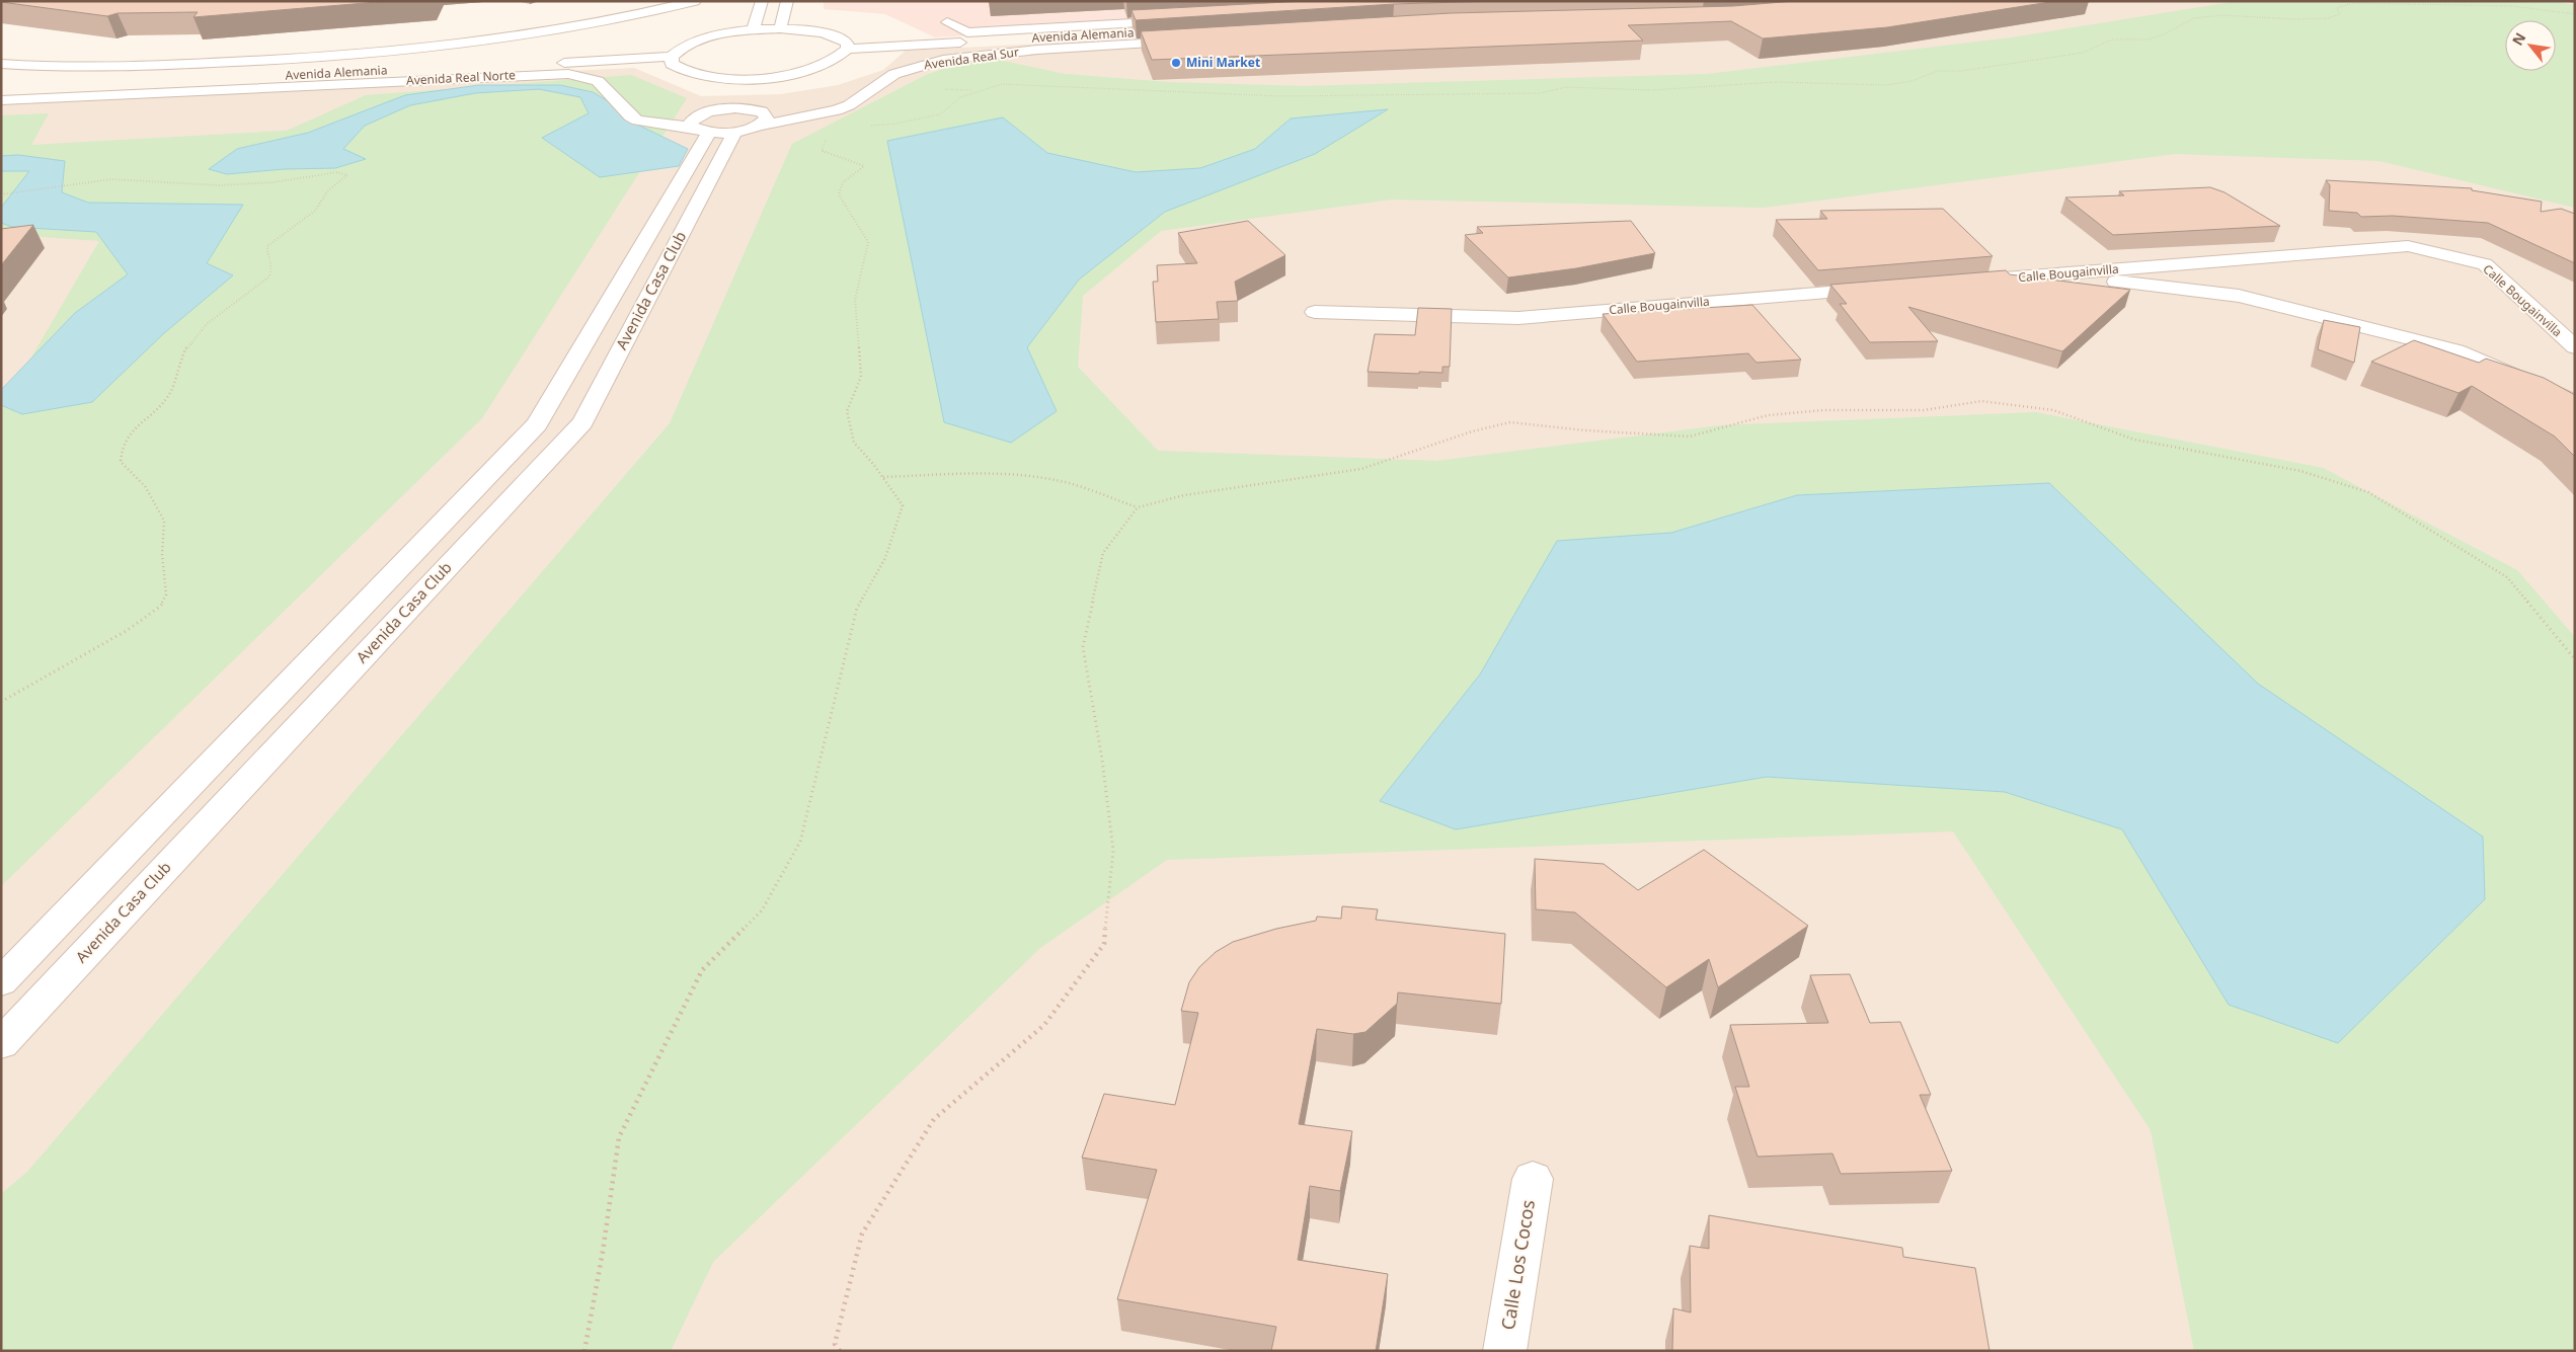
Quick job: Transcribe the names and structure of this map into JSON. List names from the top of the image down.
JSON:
{
  "streets": {
    "street": [
      "Avenida Alemania",
      "Avenida Real Sur",
      "Avenida Real Norte",
      "Calle Bougainvilla",
      "Avenida Casa Club",
      "Calle Los Cocos"
    ]
  },
  "crossings": [
    ["Avenida Alemania", "Avenida Real Sur"],
    ["Avenida Real Sur", "Avenida Real Norte"],
    ["Avenida Real Sur", "Avenida Casa Club"],
    ["Avenida Real Norte", "Avenida Casa Club"]
  ],
  "places": ["Mini Market"],
  "north": "top left"
}
